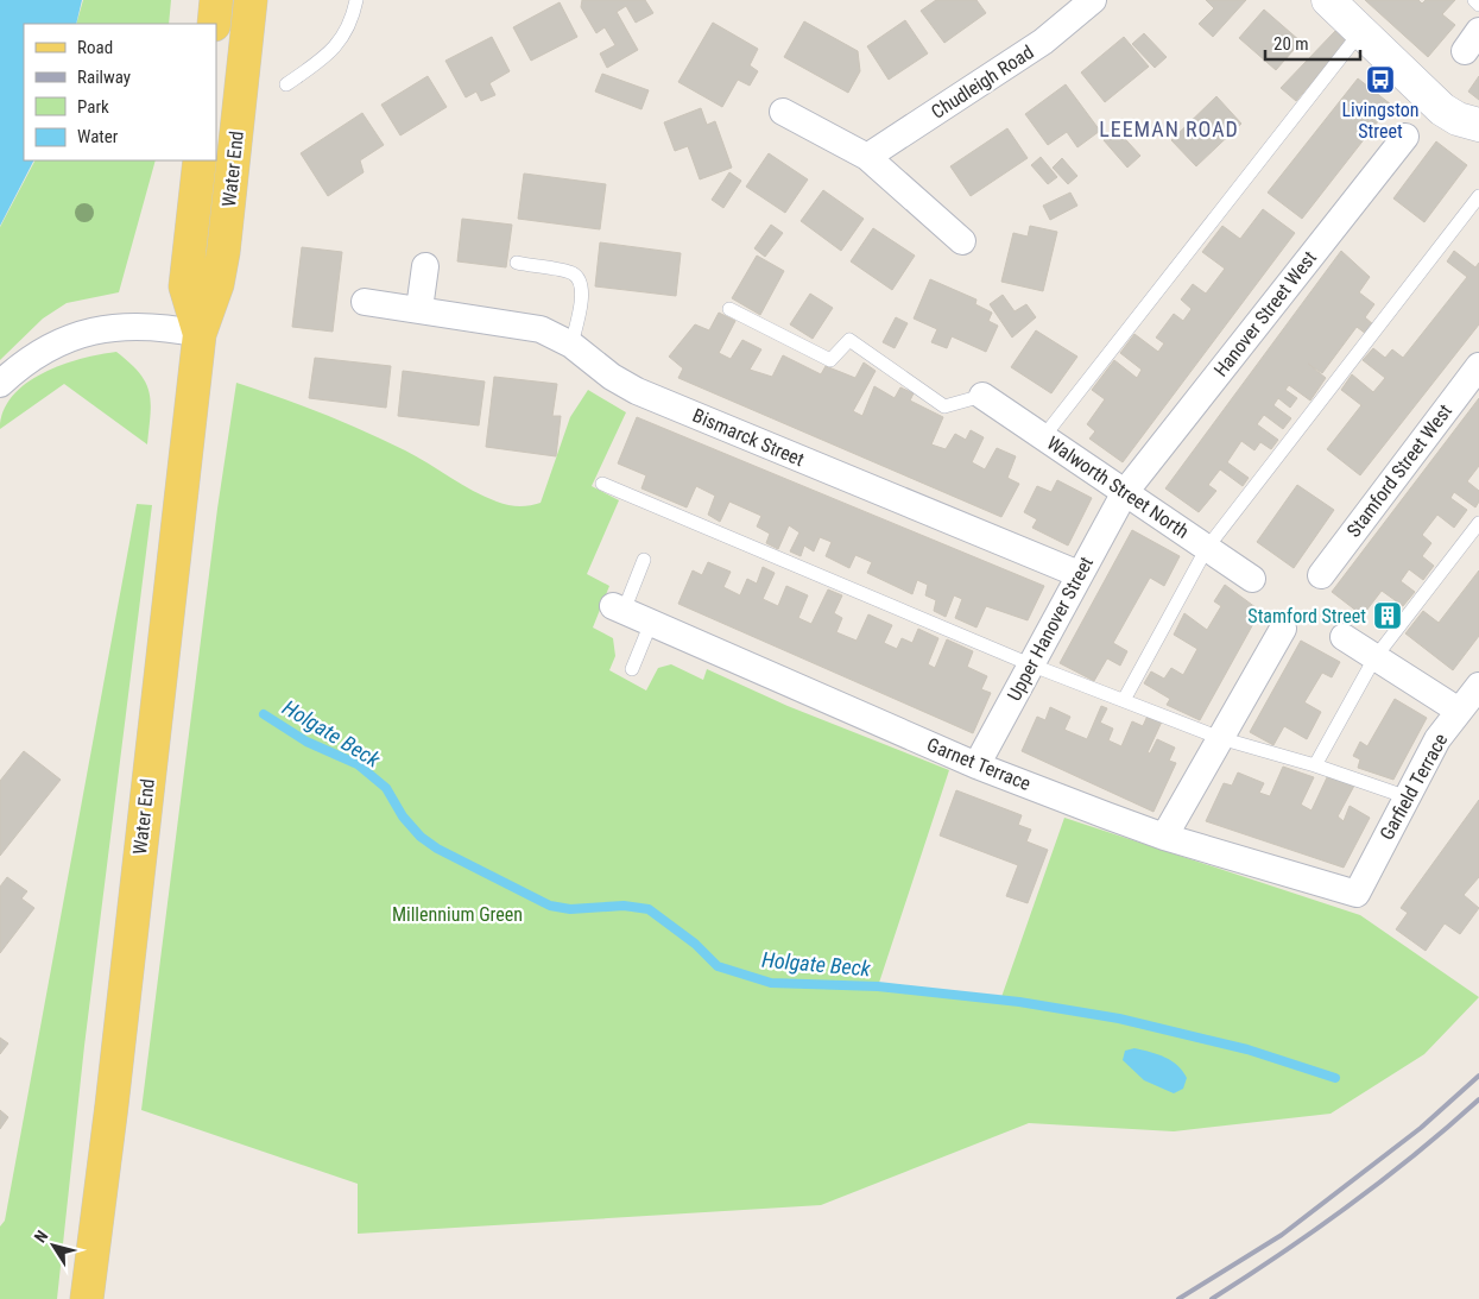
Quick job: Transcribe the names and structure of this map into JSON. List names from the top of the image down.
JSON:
{
  "streets": {
    "main road": ["Water End"],
    "street": [
      "Chudleigh Road",
      "Hanover Street West",
      "Bismarck Street",
      "Stamford Street West",
      "Walworth Street North",
      "Upper Hanover Street",
      "Garnet Terrace",
      "Garfield Terrace"
    ]
  },
  "crossings": [
    ["Hanover Street West", "Walworth Street North"],
    ["Hanover Street West", "Upper Hanover Street"],
    ["Bismarck Street", "Upper Hanover Street"],
    ["Walworth Street North", "Upper Hanover Street"],
    ["Upper Hanover Street", "Garnet Terrace"],
    ["Garnet Terrace", "Garfield Terrace"]
  ],
  "districts": ["LEEMAN ROAD"],
  "water": ["Holgate Beck"],
  "parks": ["Millennium Green"],
  "places": {
    "bus stop": ["Livingston Street"],
    "building": ["Stamford Street"]
  },
  "legend": [
    "Road",
    "Railway",
    "Park",
    "Water"
  ],
  "scale_bar": "20 m",
  "north": "top left"
}
